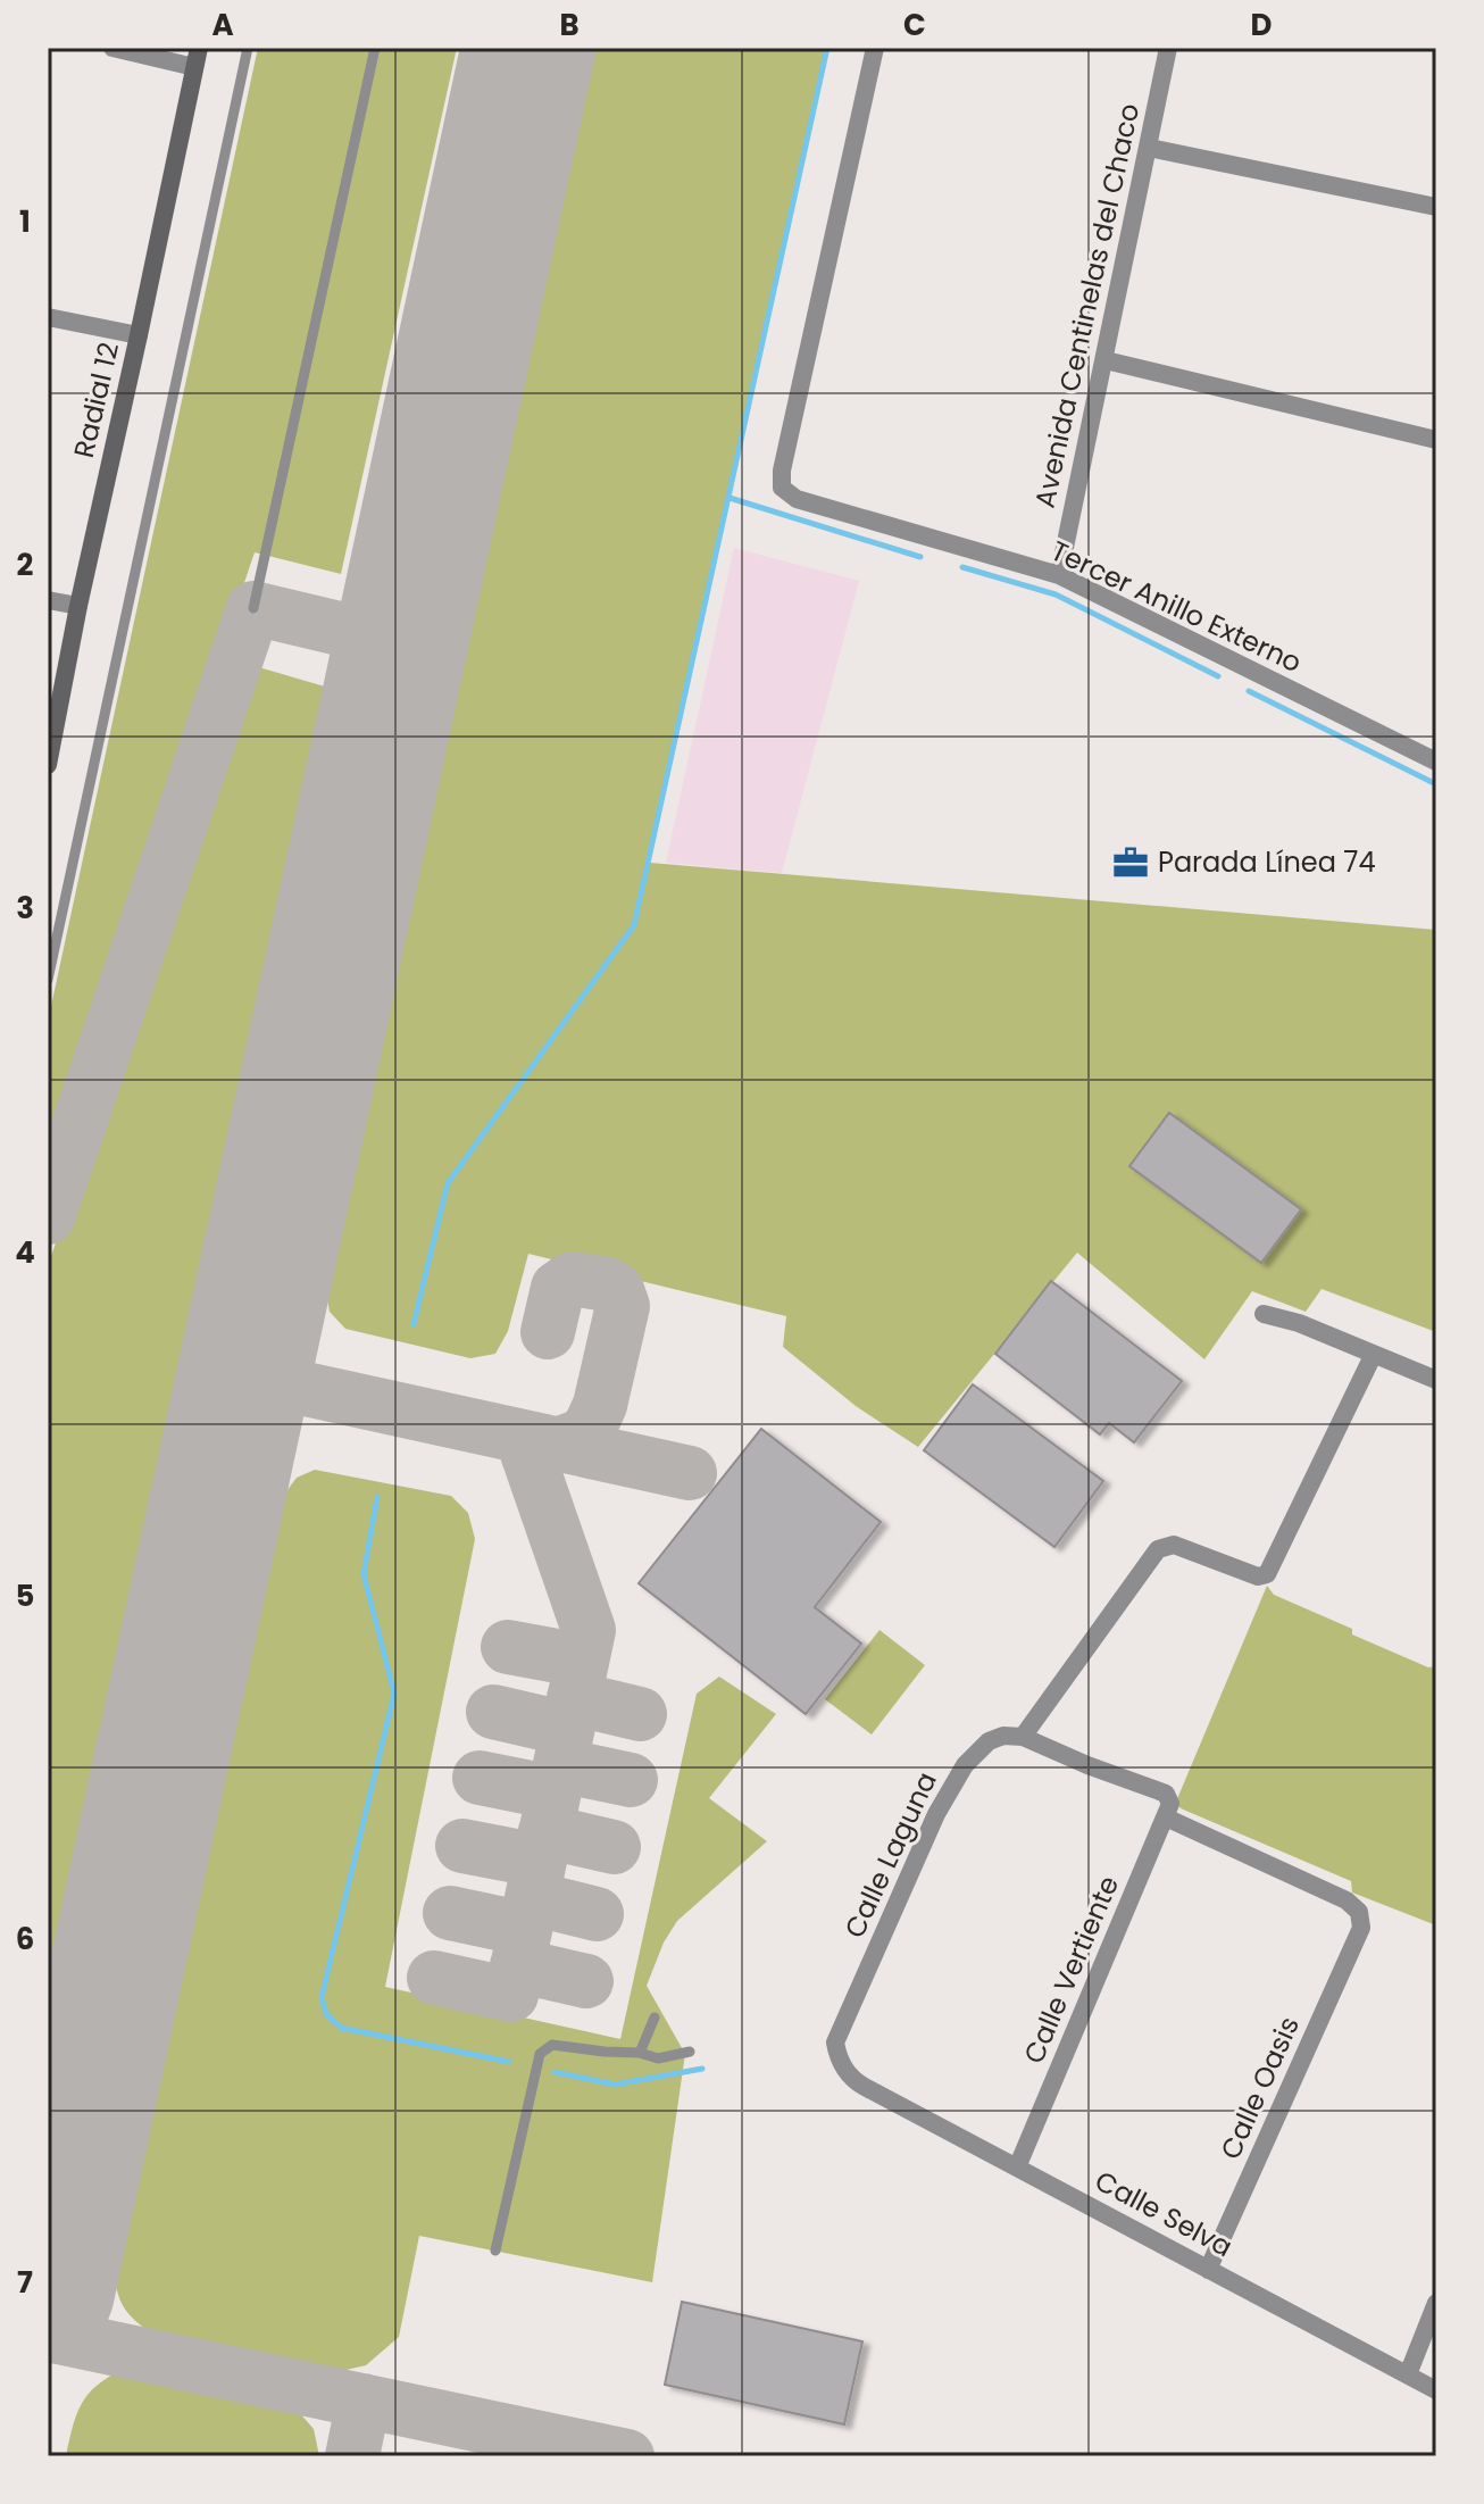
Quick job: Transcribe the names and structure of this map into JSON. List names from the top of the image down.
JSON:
{
  "streets": {
    "street": [
      "Avenida Centinelas del Chaco",
      "Radial 12",
      "Tercer Anillo Externo",
      "Calle Laguna",
      "Calle Vertiente",
      "Calle Oasis",
      "Calle Selva"
    ]
  },
  "crossings": [
    ["Avenida Centinelas del Chaco", "Tercer Anillo Externo"],
    ["Calle Laguna", "Calle Vertiente"],
    ["Calle Laguna", "Calle Selva"],
    ["Calle Vertiente", "Calle Oasis"],
    ["Calle Vertiente", "Calle Selva"],
    ["Calle Oasis", "Calle Selva"]
  ],
  "places": {
    "office": ["Parada Línea 74"]
  },
  "grid": {
    "columns": [
      "A",
      "B",
      "C",
      "D"
    ],
    "rows": [
      "1",
      "2",
      "3",
      "4",
      "5",
      "6",
      "7"
    ]
  }
}
